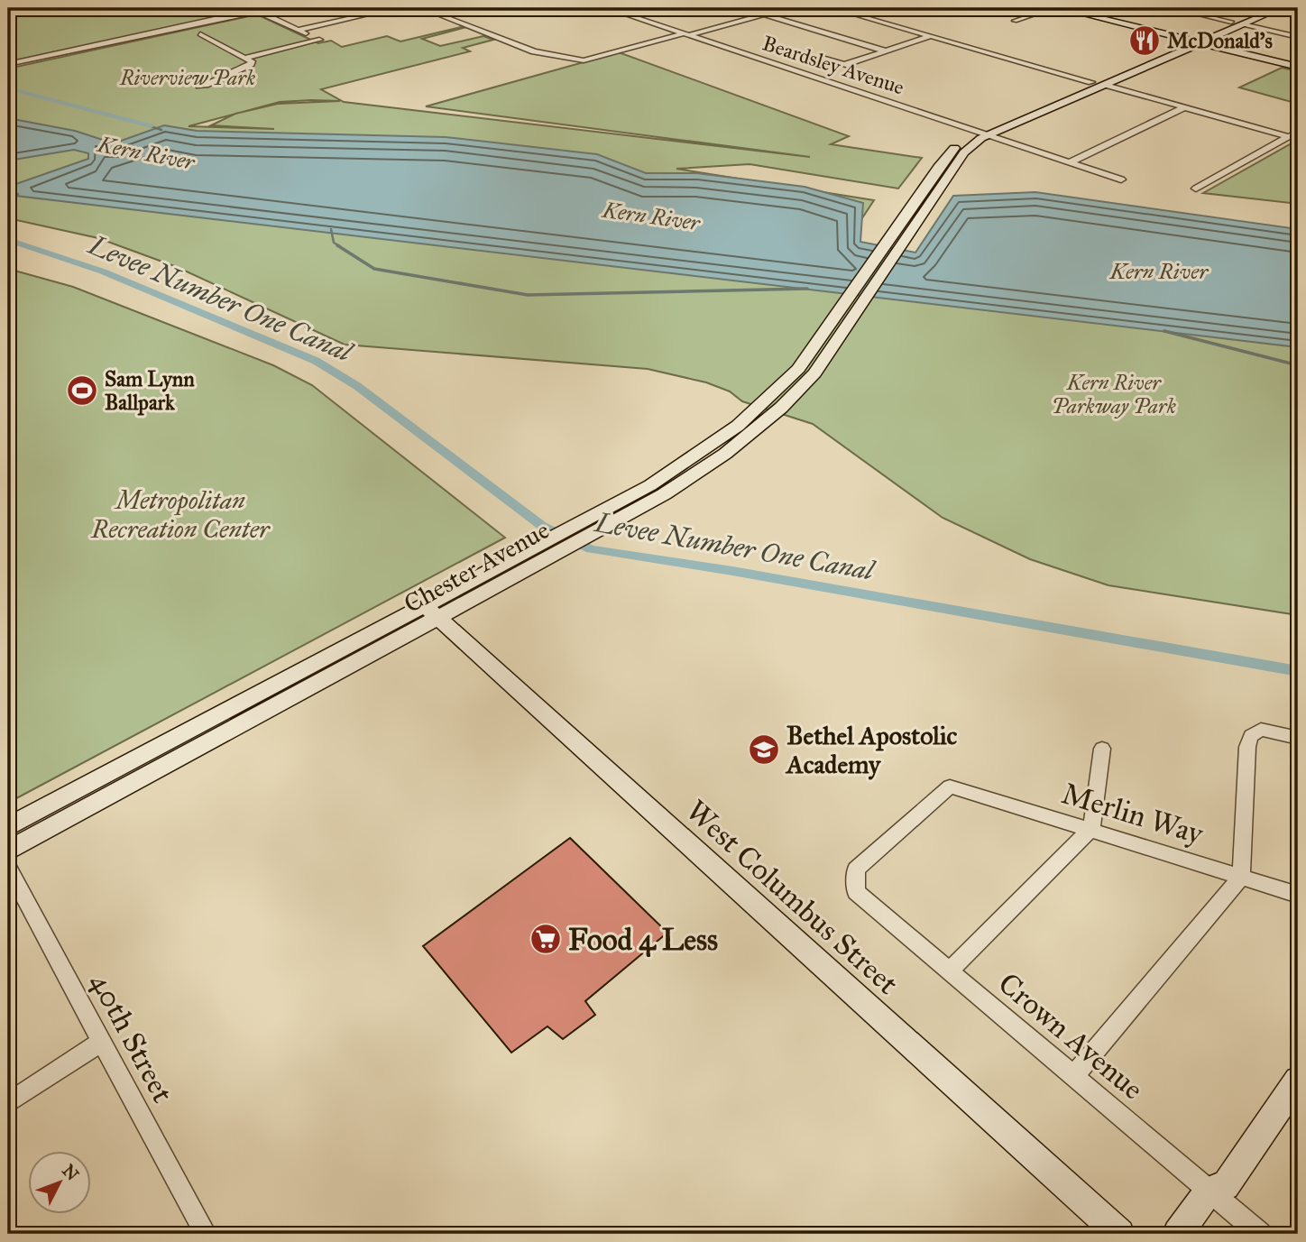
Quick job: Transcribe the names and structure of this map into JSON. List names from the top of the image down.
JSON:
{
  "streets": {
    "main road": ["Chester Avenue", "West Columbus Street"],
    "street": [
      "Beardsley Avenue",
      "Merlin Way",
      "Crown Avenue",
      "40th Street"
    ]
  },
  "crossings": [
    ["Beardsley Avenue", "Chester Avenue"],
    ["Chester Avenue", "West Columbus Street"],
    ["Merlin Way", "Crown Avenue"]
  ],
  "water": ["Kern River", "Levee Number One Canal"],
  "parks": ["Riverview Park", "Kern River Parkway Park", "Metropolitan Recreation Center"],
  "places": {
    "restaurant": ["McDonald's"],
    "sports": ["Sam Lynn Ballpark"],
    "school or university": ["Bethel Apostolic Academy"],
    "supermarket": ["Food 4 Less"]
  },
  "north": "top right"
}
